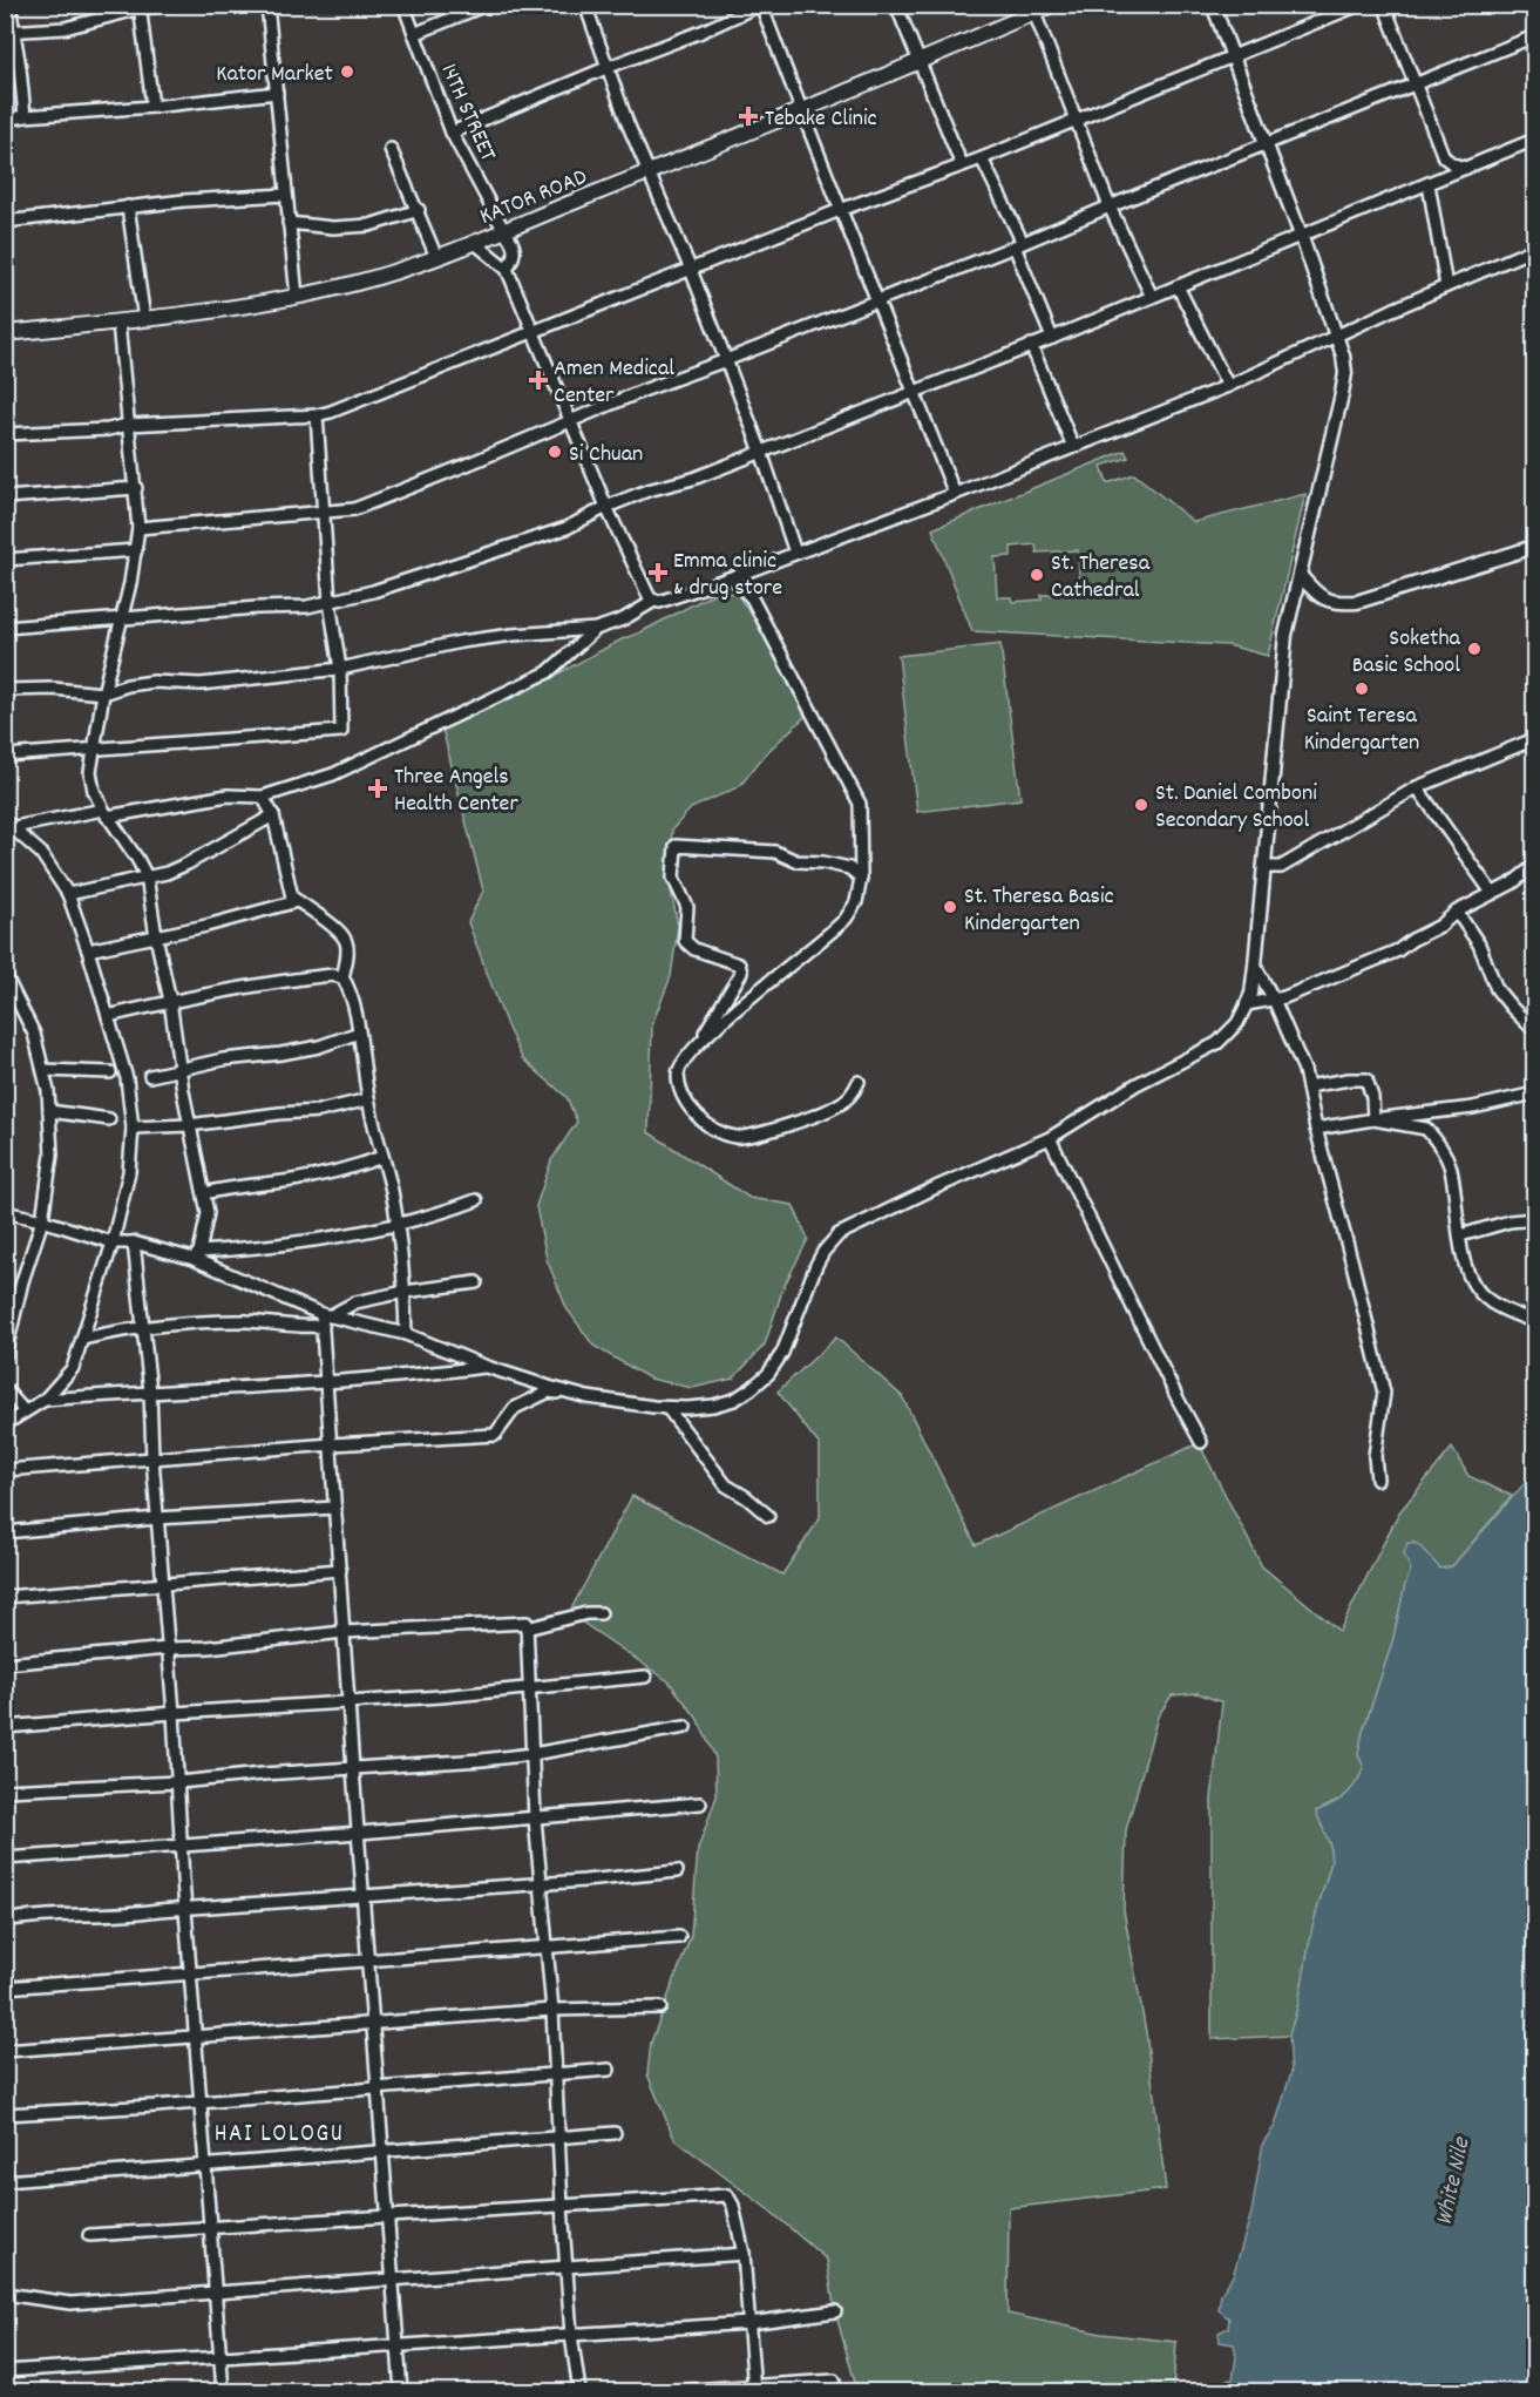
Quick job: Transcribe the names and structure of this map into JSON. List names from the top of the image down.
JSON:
{
  "streets": {
    "main road": ["KATOR ROAD"],
    "street": ["14TH STREET"]
  },
  "crossings": [
    ["14TH STREET", "KATOR ROAD"]
  ],
  "districts": ["HAI LOLOGU"],
  "water": ["White Nile"],
  "places": {
    "other": [
      "Kator Market",
      "Si Chuan",
      "St. Theresa Cathedral",
      "Soketha Basic School",
      "Saint Teresa Kindergarten",
      "St. Daniel Comboni Secondary School",
      "St. Theresa Basic Kindergarten"
    ],
    "health": [
      "Tebake Clinic",
      "Amen Medical Center",
      "Emma clinic & drug store",
      "Three Angels Health Center"
    ]
  }
}
